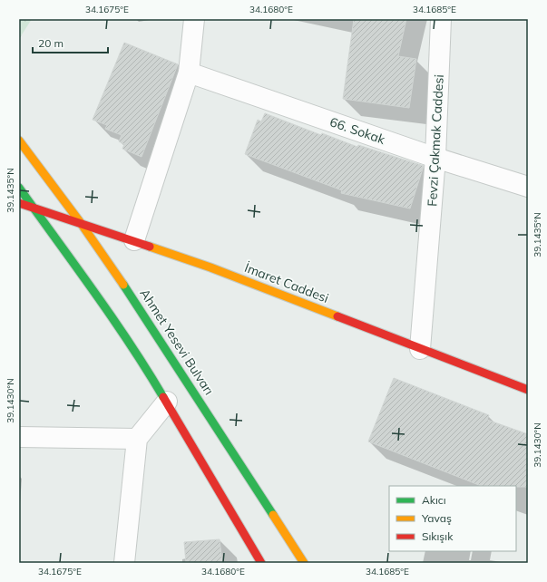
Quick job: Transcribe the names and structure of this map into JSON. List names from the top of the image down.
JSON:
{
  "streets": {
    "main road": ["İmaret Caddesi", "Ahmet Yesevi Bulvarı"],
    "street": ["66. Sokak", "Fevzi Çakmak Caddesi"]
  },
  "crossings": [
    ["66. Sokak", "Fevzi Çakmak Caddesi"],
    ["Fevzi Çakmak Caddesi", "İmaret Caddesi"],
    ["İmaret Caddesi", "Ahmet Yesevi Bulvarı"]
  ],
  "legend": ["Akıcı", "Yavaş", "Sıkışık"],
  "scale_bar": "20 m",
  "coordinates": [
    "34.1675°E",
    "34.1680°E",
    "34.1685°E",
    "39.1435°N",
    "39.1430°N"
  ]
}
